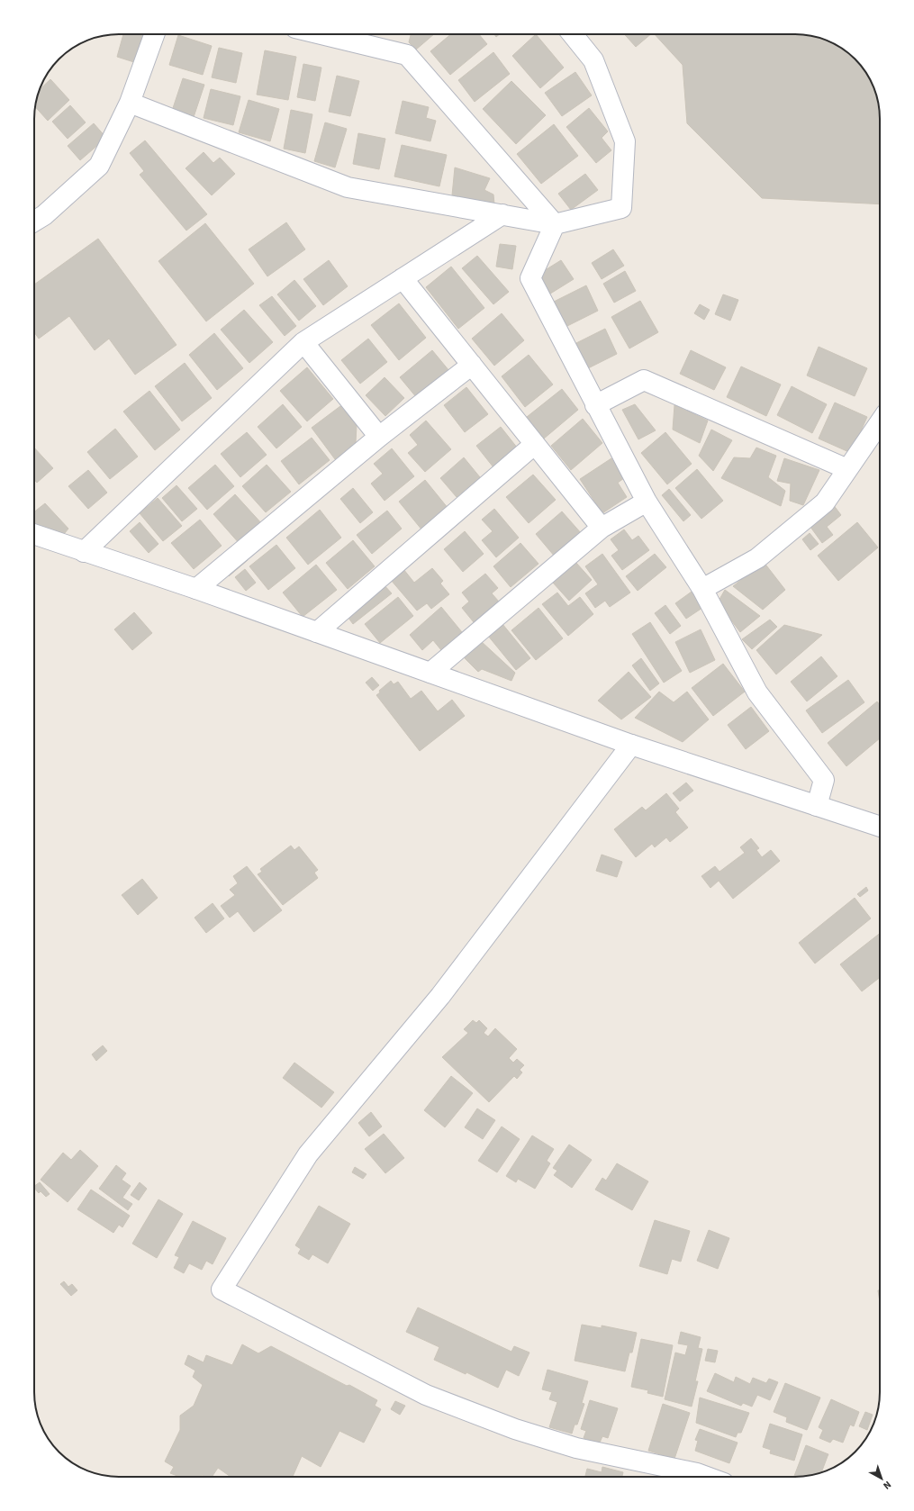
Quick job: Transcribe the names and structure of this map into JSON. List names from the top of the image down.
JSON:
{
  "north": "bottom right"
}
